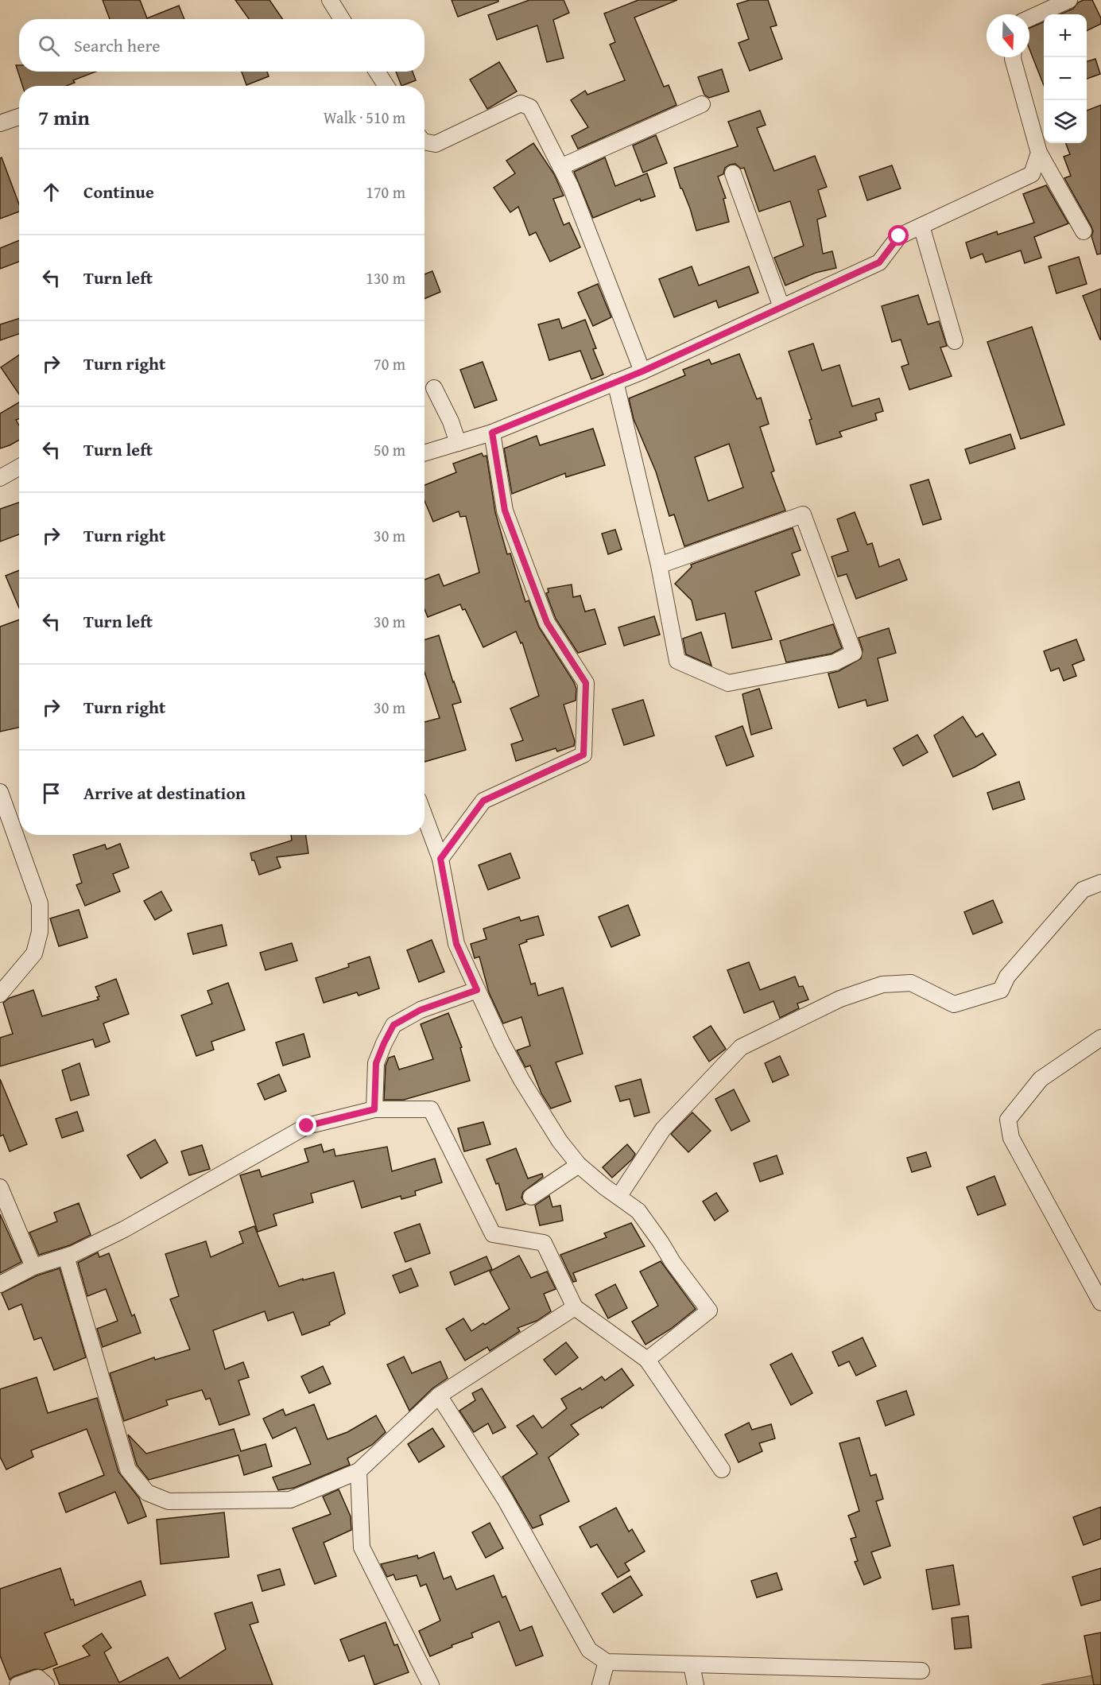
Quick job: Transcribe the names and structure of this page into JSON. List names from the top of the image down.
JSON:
{
  "north": "bottom",
  "page": {
    "map_buttons": ["+", "−"],
    "search": "Search here",
    "heading": ["7 min", "Walk · 510 m"],
    "list": [
      ["Continue", "170 m"],
      ["Turn left", "130 m"],
      ["Turn right", "70 m"],
      ["Turn left", "50 m"],
      ["Turn right", "30 m"],
      ["Turn left", "30 m"],
      ["Turn right", "30 m"],
      "Arrive at destination"
    ]
  }
}
